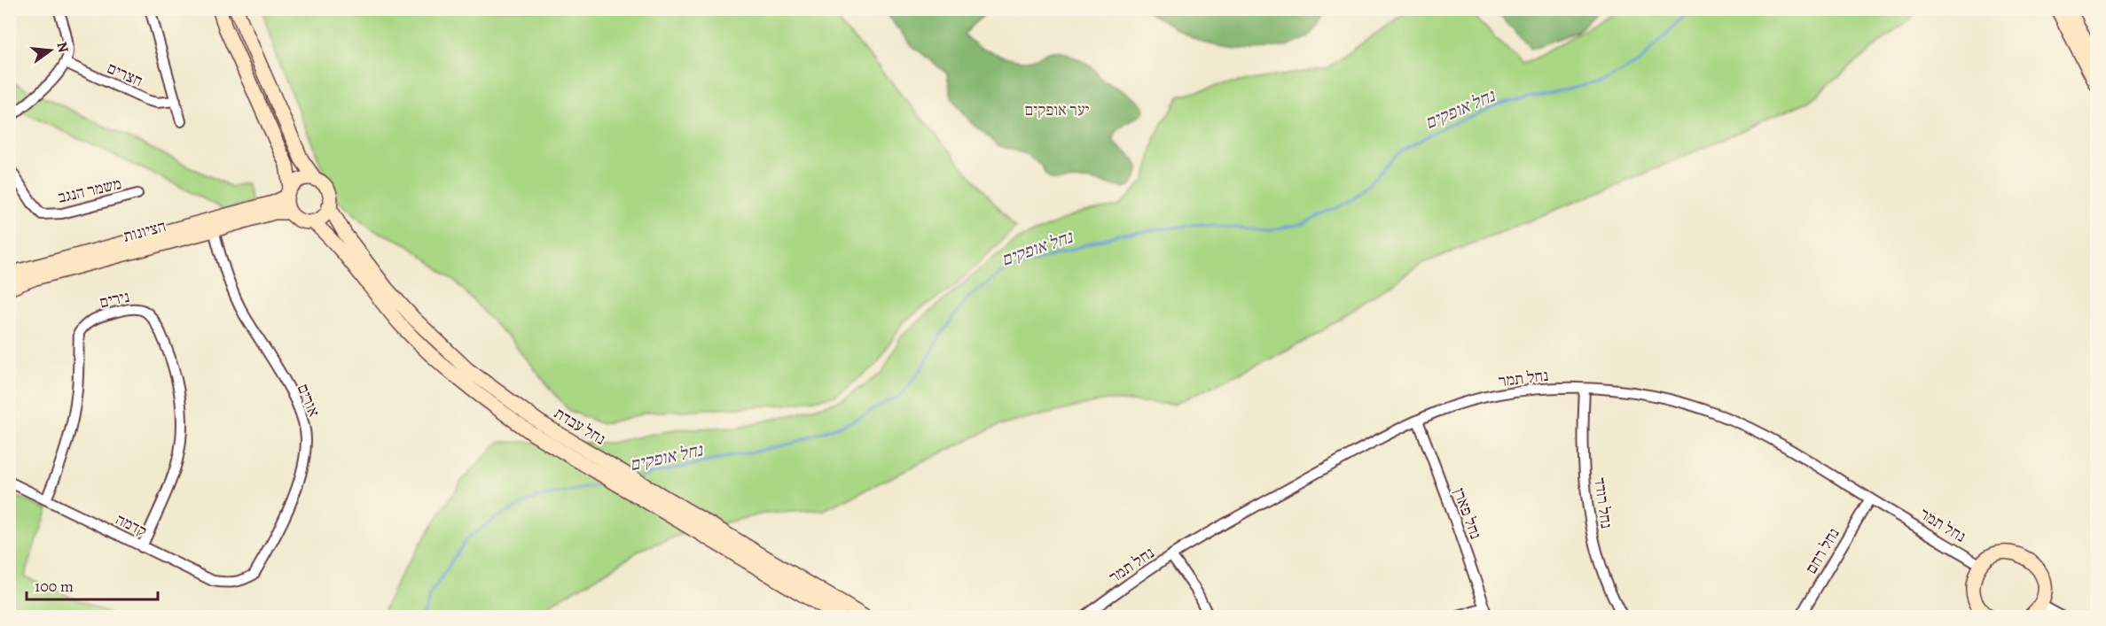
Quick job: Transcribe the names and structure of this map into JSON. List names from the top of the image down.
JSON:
{
  "streets": {
    "street": [
      "חצרים",
      "משמר הנגב",
      "הציונות",
      "נירים",
      "נחל תמר",
      "אורים",
      "נחל עבדת",
      "נחל רודד",
      "נחל פארן",
      "קדמה",
      "נחל רחם"
    ]
  },
  "crossings": [
    ["הציונות", "אורים"],
    ["הציונות", "נחל עבדת"],
    ["נירים", "קדמה"],
    ["נחל תמר", "נחל רודד"],
    ["נחל תמר", "נחל פארן"],
    ["נחל תמר", "נחל רחם"],
    ["אורים", "קדמה"]
  ],
  "water": ["נחל אופקים"],
  "parks": ["יער אופקים"],
  "scale_bar": "100 m",
  "north": "right"
}
